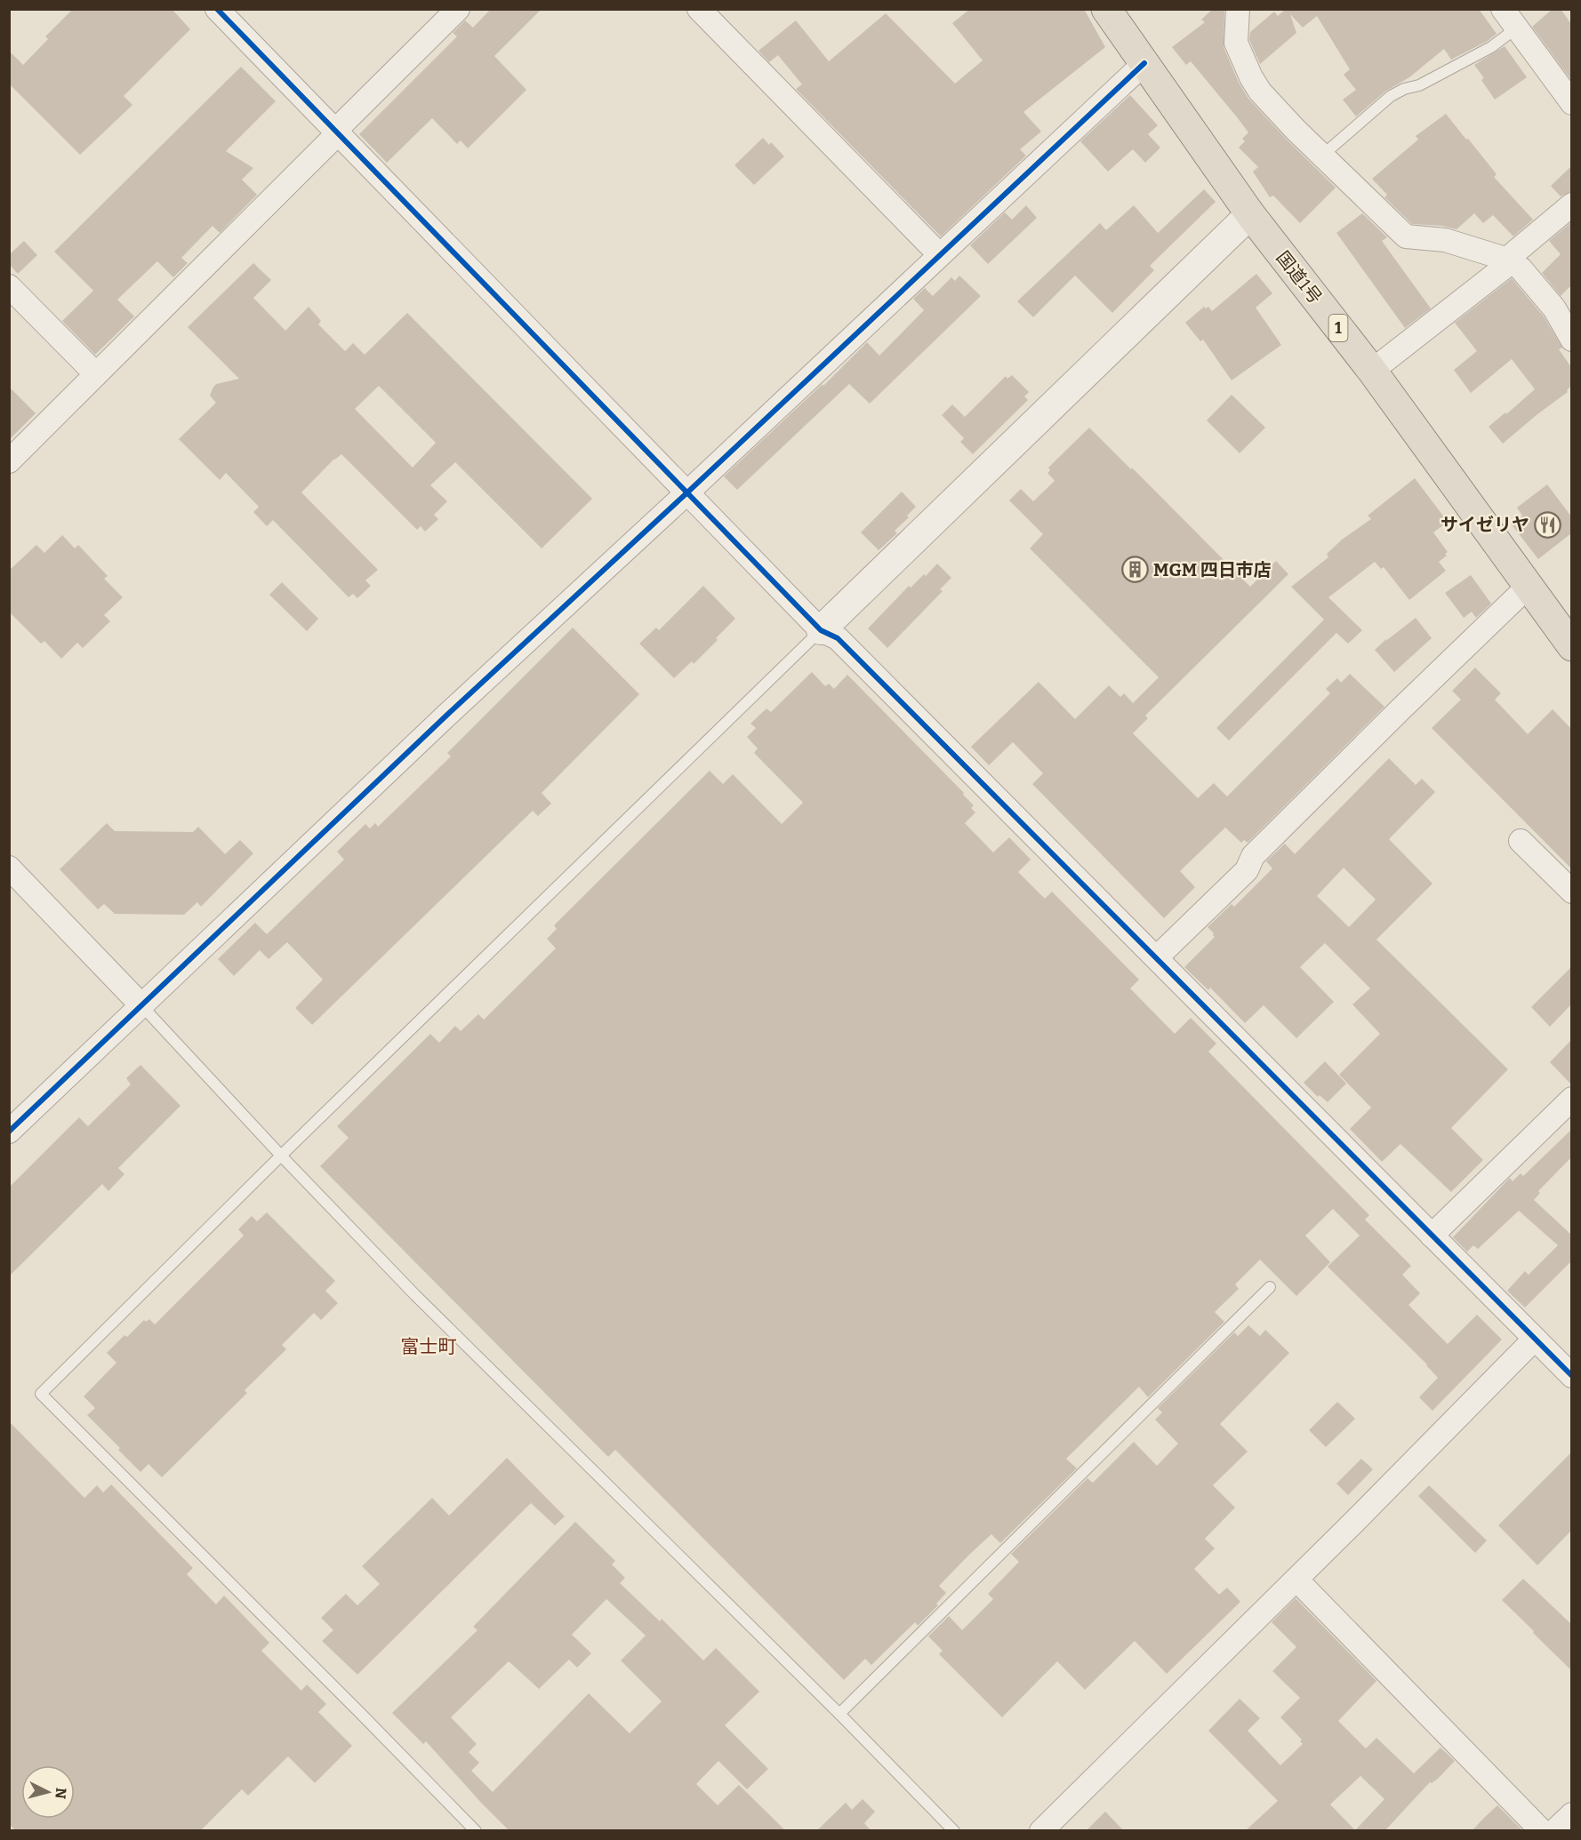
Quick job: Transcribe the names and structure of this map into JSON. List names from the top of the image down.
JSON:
{
  "streets": {
    "highway": ["国道1号", "1"]
  },
  "districts": ["富士町"],
  "places": {
    "restaurant": ["サイゼリヤ"],
    "building": ["MGM 四日市店"]
  },
  "north": "right"
}
